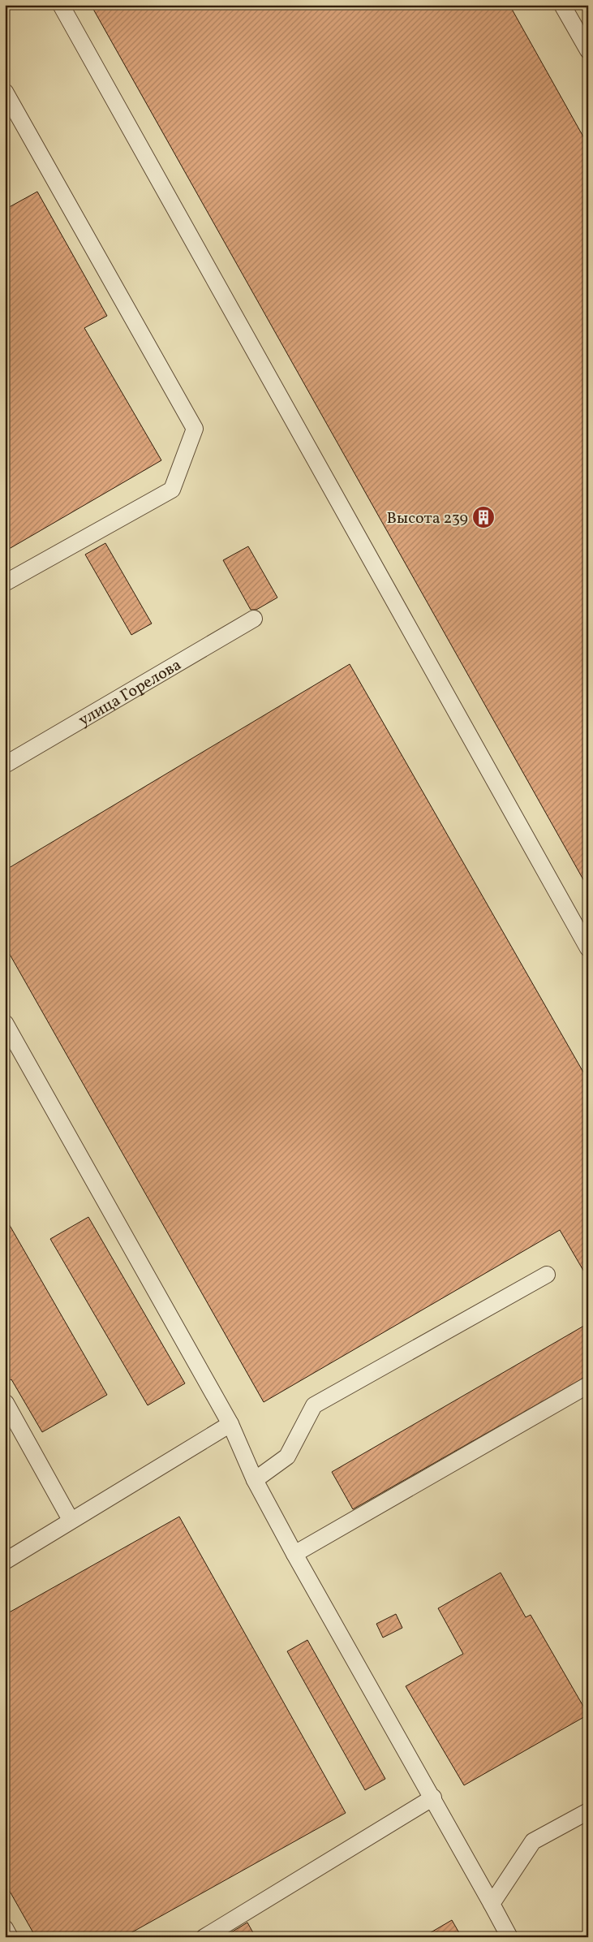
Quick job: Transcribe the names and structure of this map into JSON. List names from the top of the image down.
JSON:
{
  "streets": {
    "street": ["улица Горелова"]
  },
  "places": {
    "building": ["Высота 239"]
  }
}
